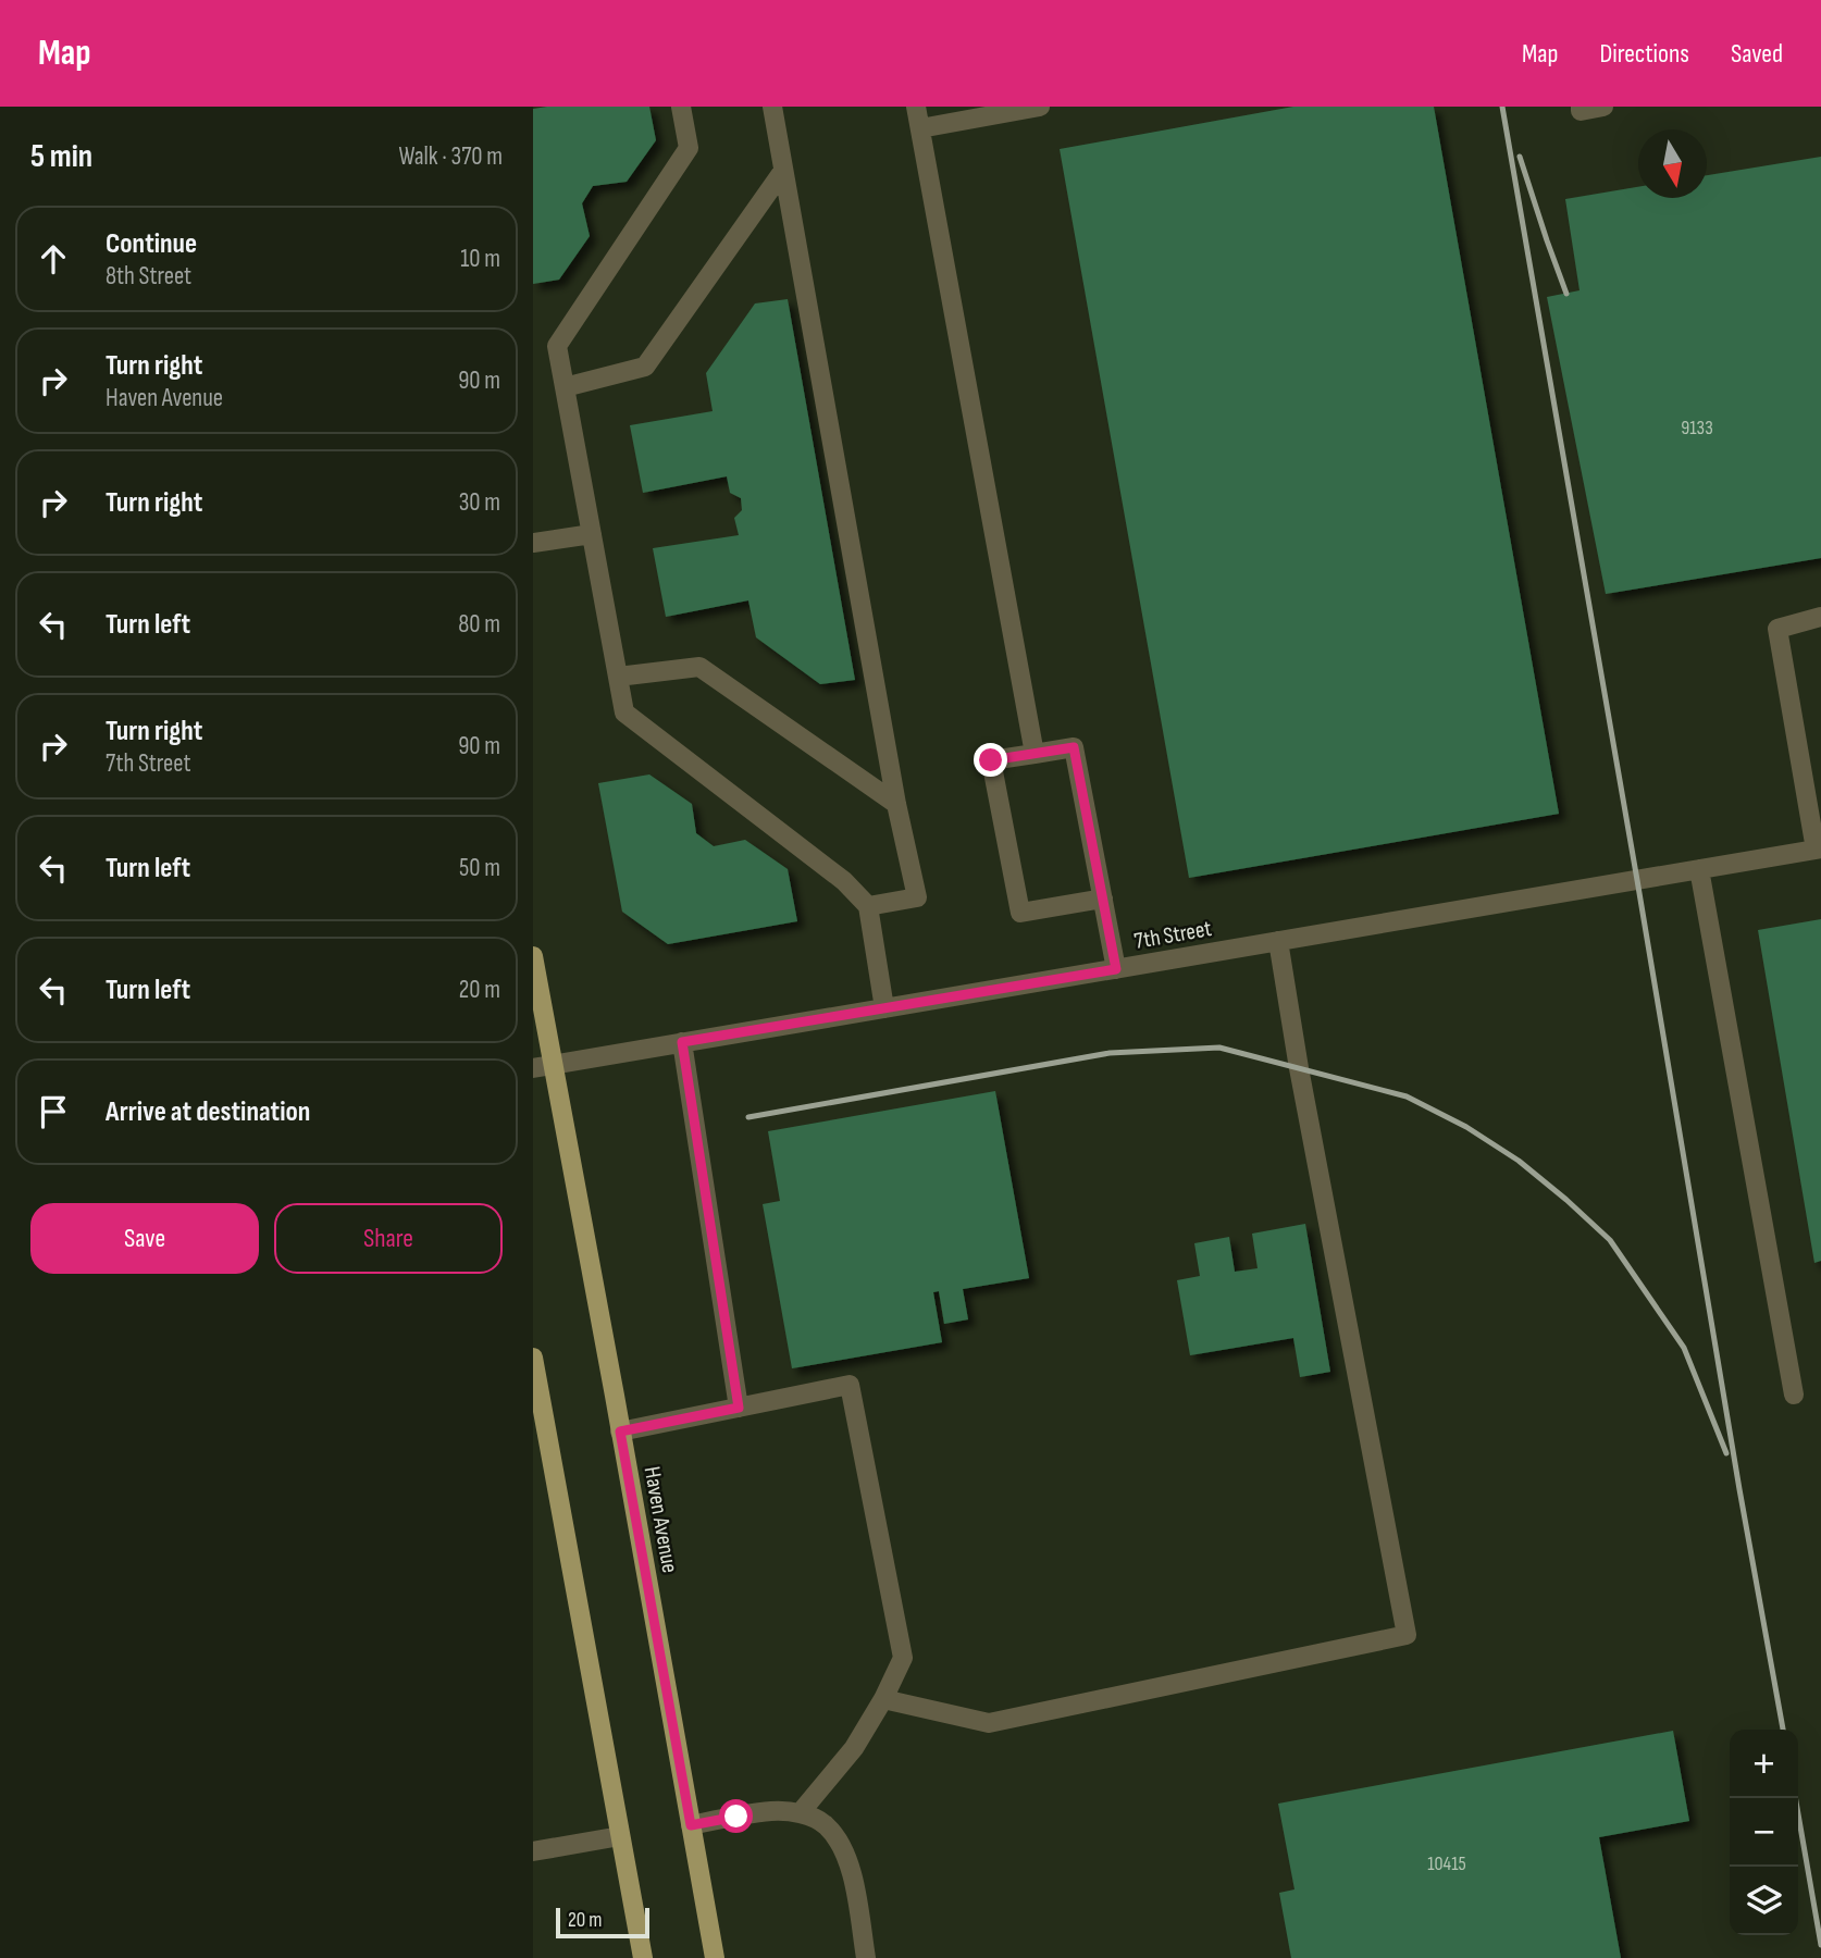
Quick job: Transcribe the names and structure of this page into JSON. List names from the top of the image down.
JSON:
{
  "streets": {
    "main road": ["Haven Avenue"],
    "street": ["7th Street"]
  },
  "crossings": [
    ["7th Street", "Haven Avenue"]
  ],
  "house_numbers": ["9133", "10415"],
  "scale_bar": "20 m",
  "north": "bottom",
  "page": {
    "header": "Map",
    "nav": ["Map", "Directions", "Saved"],
    "heading": ["5 min", "Walk · 370 m"],
    "list": [
      ["Continue", "8th Street", "10 m"],
      ["Turn right", "Haven Avenue", "90 m"],
      ["Turn right", "30 m"],
      ["Turn left", "80 m"],
      ["Turn right", "7th Street", "90 m"],
      ["Turn left", "50 m"],
      ["Turn left", "20 m"],
      "Arrive at destination"
    ],
    "buttons": ["Save", "Share"],
    "map_buttons": ["+", "−"],
    "scale": "20 m"
  }
}
